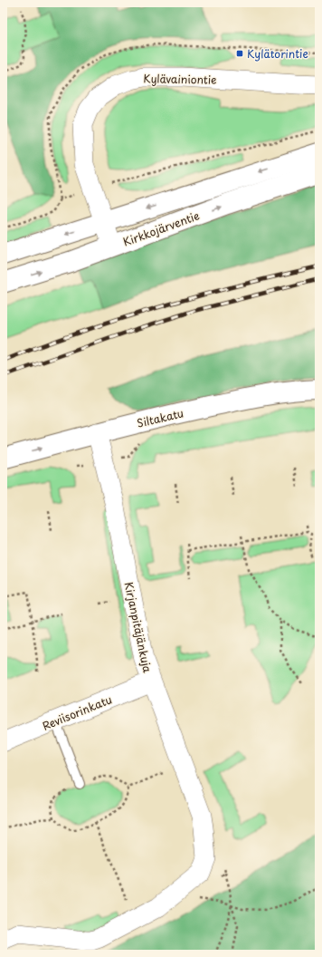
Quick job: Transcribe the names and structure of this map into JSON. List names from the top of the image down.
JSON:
{
  "streets": {
    "main road": ["Kirkkojärventie", "Siltakatu"],
    "street": ["Kylävainiontie", "Kirjanpitäjänkuja", "Reviisorinkatu"]
  },
  "crossings": [
    ["Kylävainiontie", "Kirkkojärventie"],
    ["Siltakatu", "Kirjanpitäjänkuja"],
    ["Kirjanpitäjänkuja", "Reviisorinkatu"]
  ],
  "places": {
    "transit": ["Kylätorintie"]
  }
}
